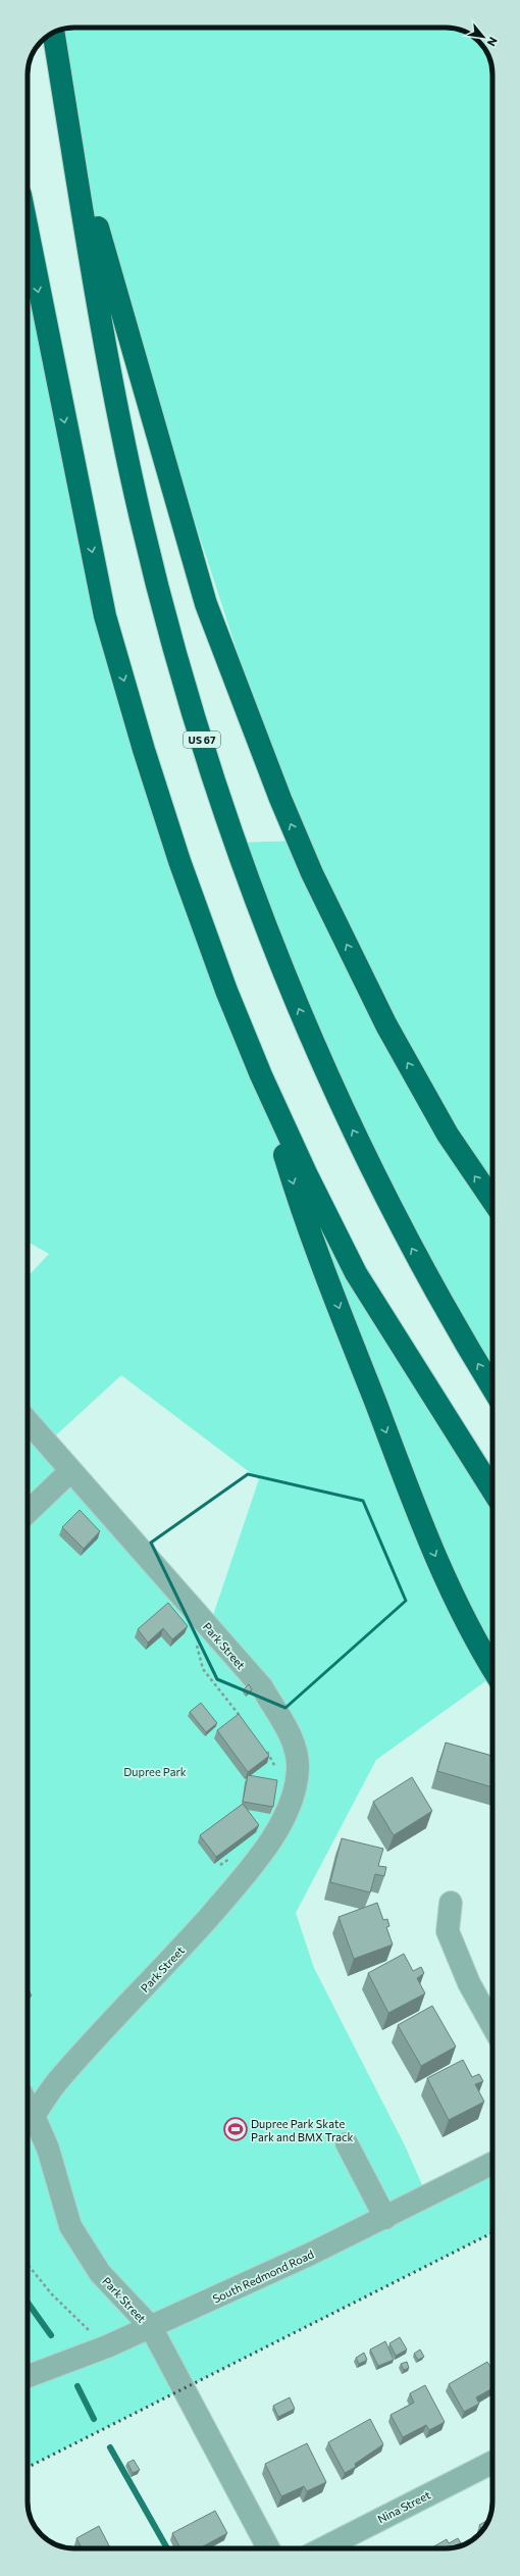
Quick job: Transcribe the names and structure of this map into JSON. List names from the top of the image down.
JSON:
{
  "streets": {
    "highway": ["US 67"],
    "street": ["Park Street", "South Redmond Road", "Nina Street"]
  },
  "crossings": [
    ["Park Street", "South Redmond Road"]
  ],
  "parks": ["Dupree Park"],
  "places": {
    "sports": ["Dupree Park Skate Park and BMX Track"]
  },
  "north": "bottom right"
}
